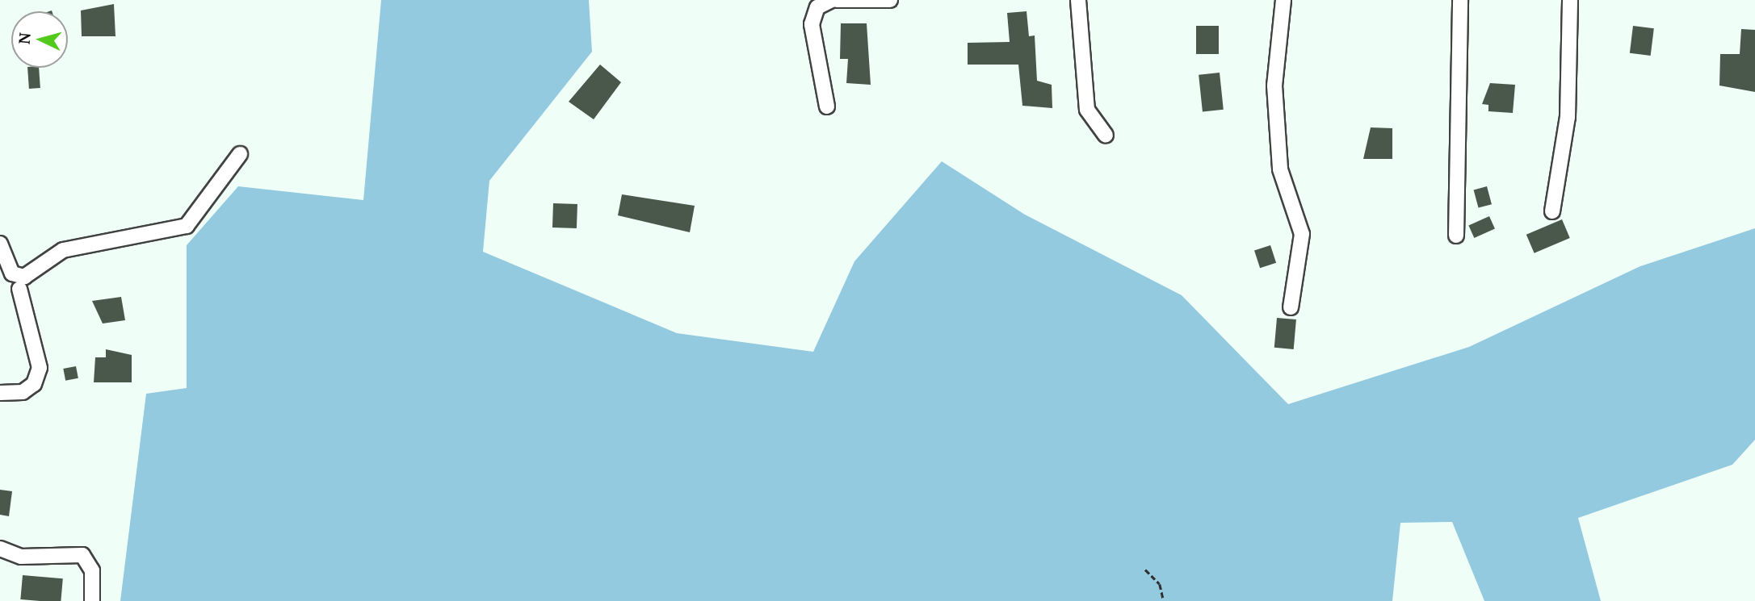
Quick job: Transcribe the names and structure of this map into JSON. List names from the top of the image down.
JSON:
{
  "north": "left"
}
